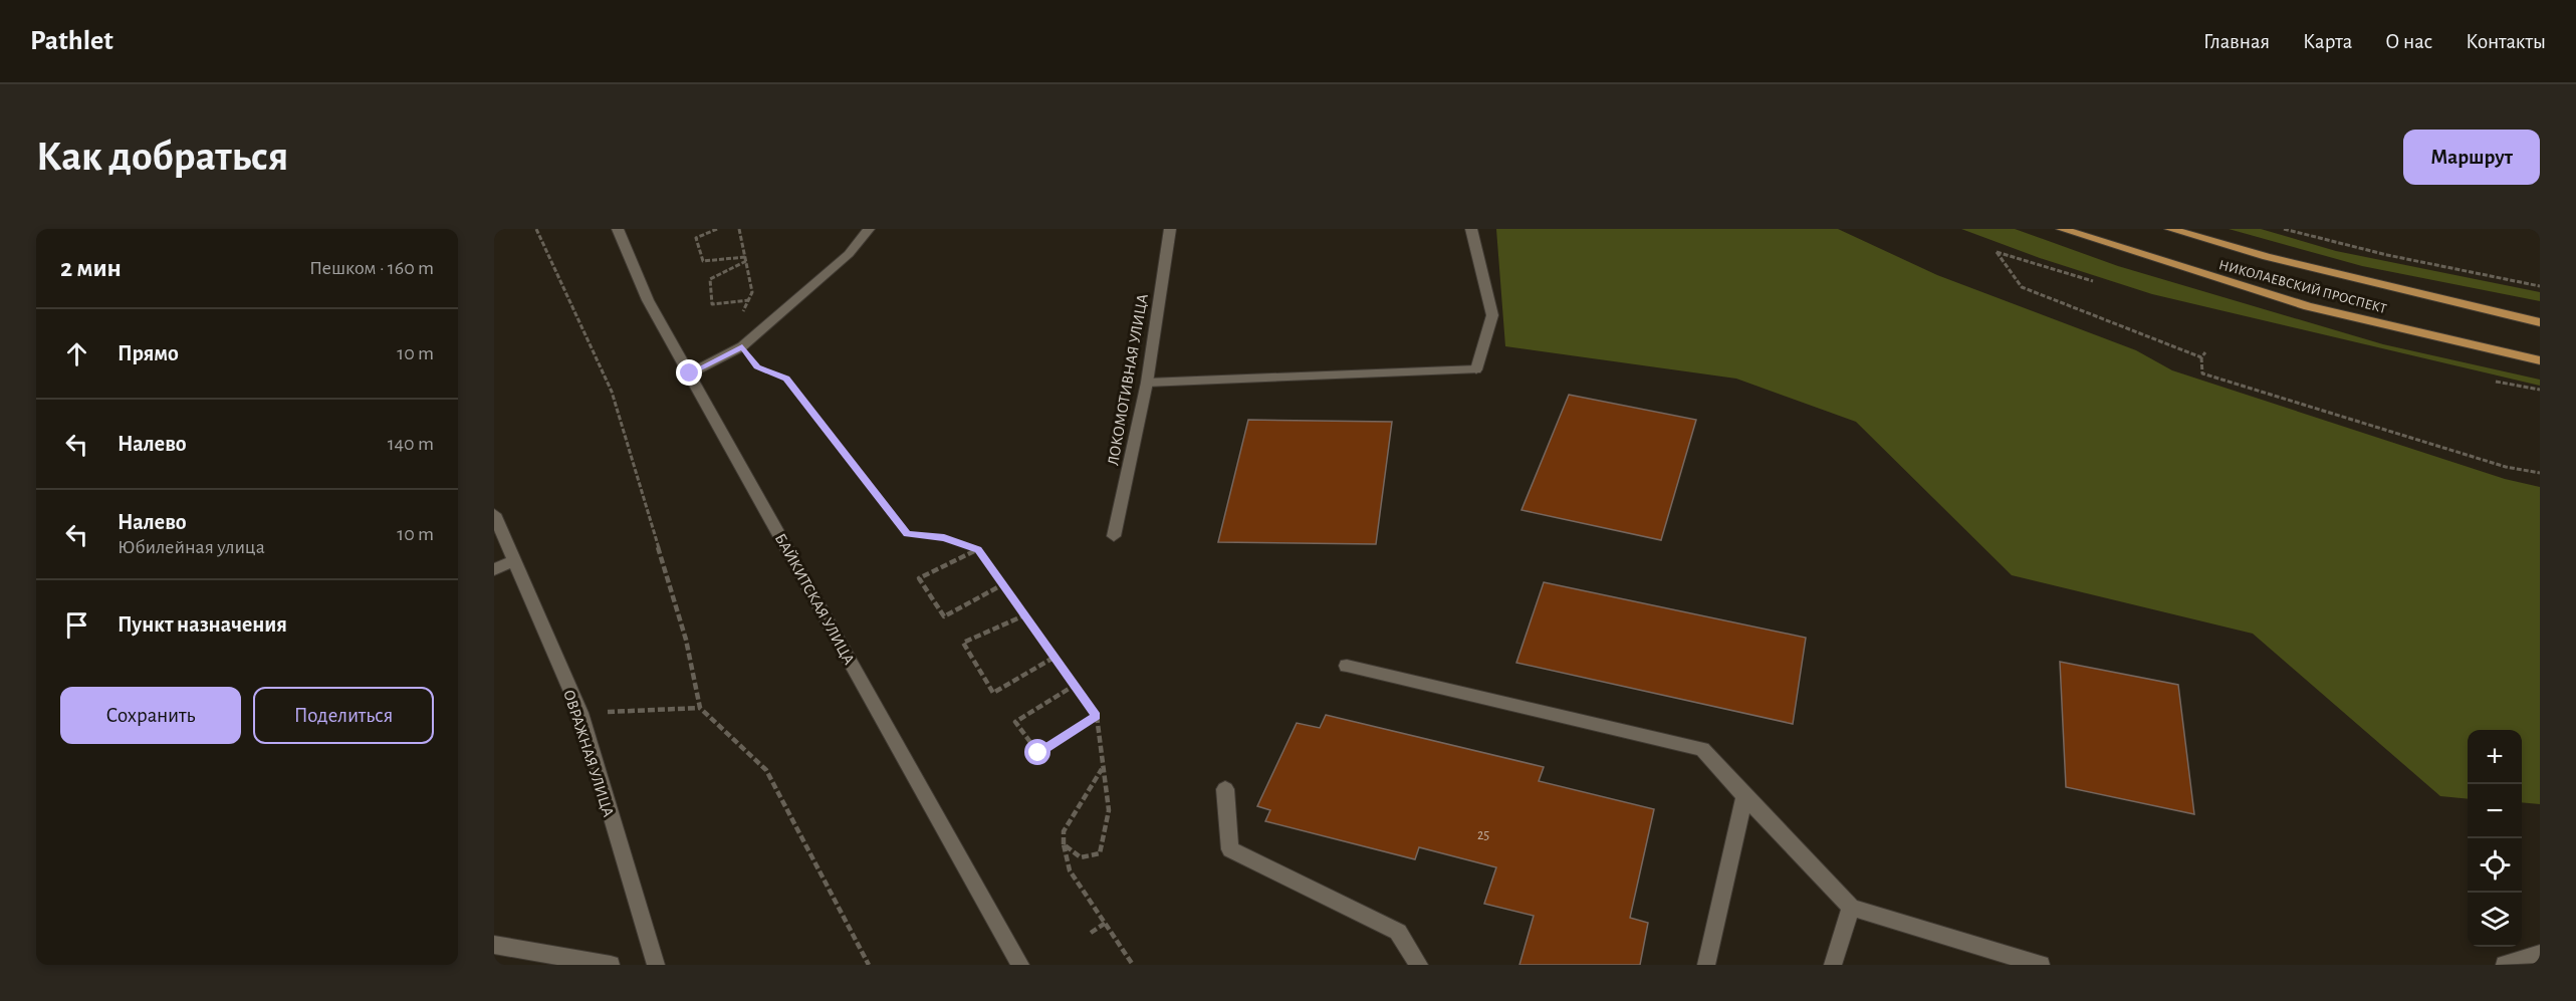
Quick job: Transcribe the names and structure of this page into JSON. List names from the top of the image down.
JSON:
{
  "streets": {
    "main road": ["НИКОЛАЕВСКИЙ ПРОСПЕКТ"],
    "street": ["ЛОКОМОТИВНАЯ УЛИЦА", "БАЙКИТСКАЯ УЛИЦА", "ОВРАЖНАЯ УЛИЦА"]
  },
  "house_numbers": ["25"],
  "page": {
    "header": "Pathlet",
    "nav": [
      "Главная",
      "Карта",
      "О нас",
      "Контакты"
    ],
    "buttons": [
      "Маршрут",
      ["Сохранить", "Поделиться"]
    ],
    "title": "Как добраться",
    "heading": ["2 мин", "Пешком · 160 m"],
    "list": [
      ["Прямо", "10 m"],
      ["Налево", "140 m"],
      ["Налево", "Юбилейная улица", "10 m"],
      "Пункт назначения"
    ],
    "map_buttons": ["+", "−"]
  }
}
